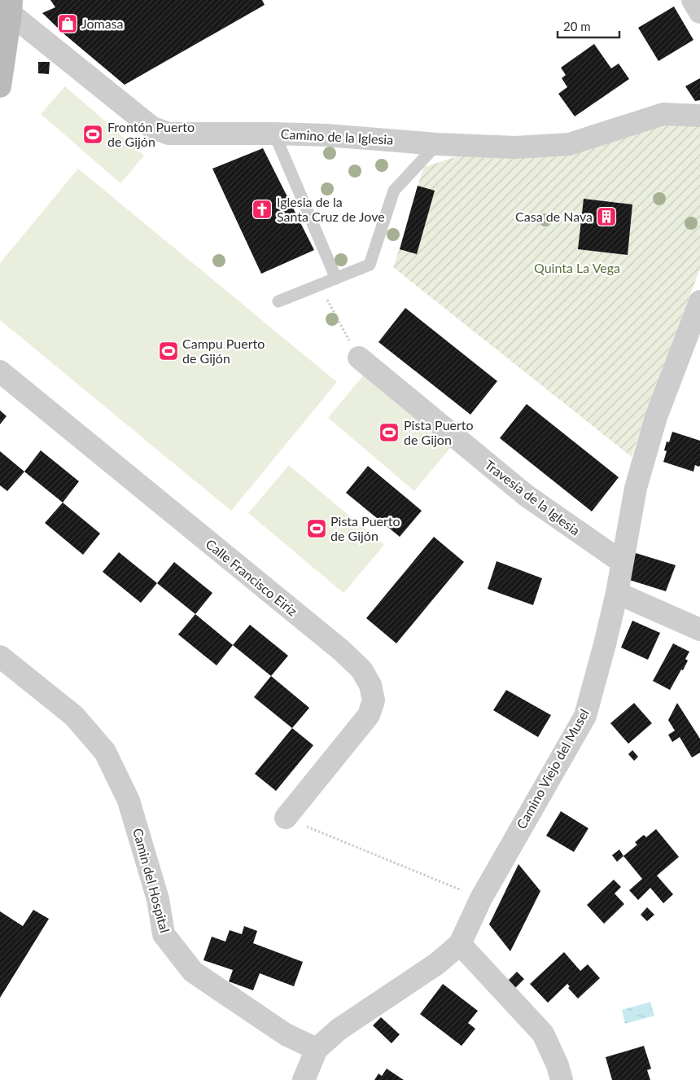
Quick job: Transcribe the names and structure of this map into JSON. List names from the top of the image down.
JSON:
{
  "streets": {
    "street": [
      "Camino de la Iglesia",
      "Travesía de la Iglesia",
      "Calle Francisco Eiriz",
      "Camino Viejo del Musel",
      "Camin del Hospital"
    ]
  },
  "crossings": [
    ["Travesía de la Iglesia", "Camino Viejo del Musel"]
  ],
  "parks": ["Quinta La Vega"],
  "places": {
    "shop": ["Jomasa"],
    "sports": [
      "Frontón Puerto de Gijón",
      "Campu Puerto de Gijón",
      "Pista Puerto de Gijon",
      "Pista Puerto de Gijón"
    ],
    "church": ["Iglesia de la Santa Cruz de Jove"],
    "building": ["Casa de Nava"]
  },
  "scale_bar": "20 m"
}
